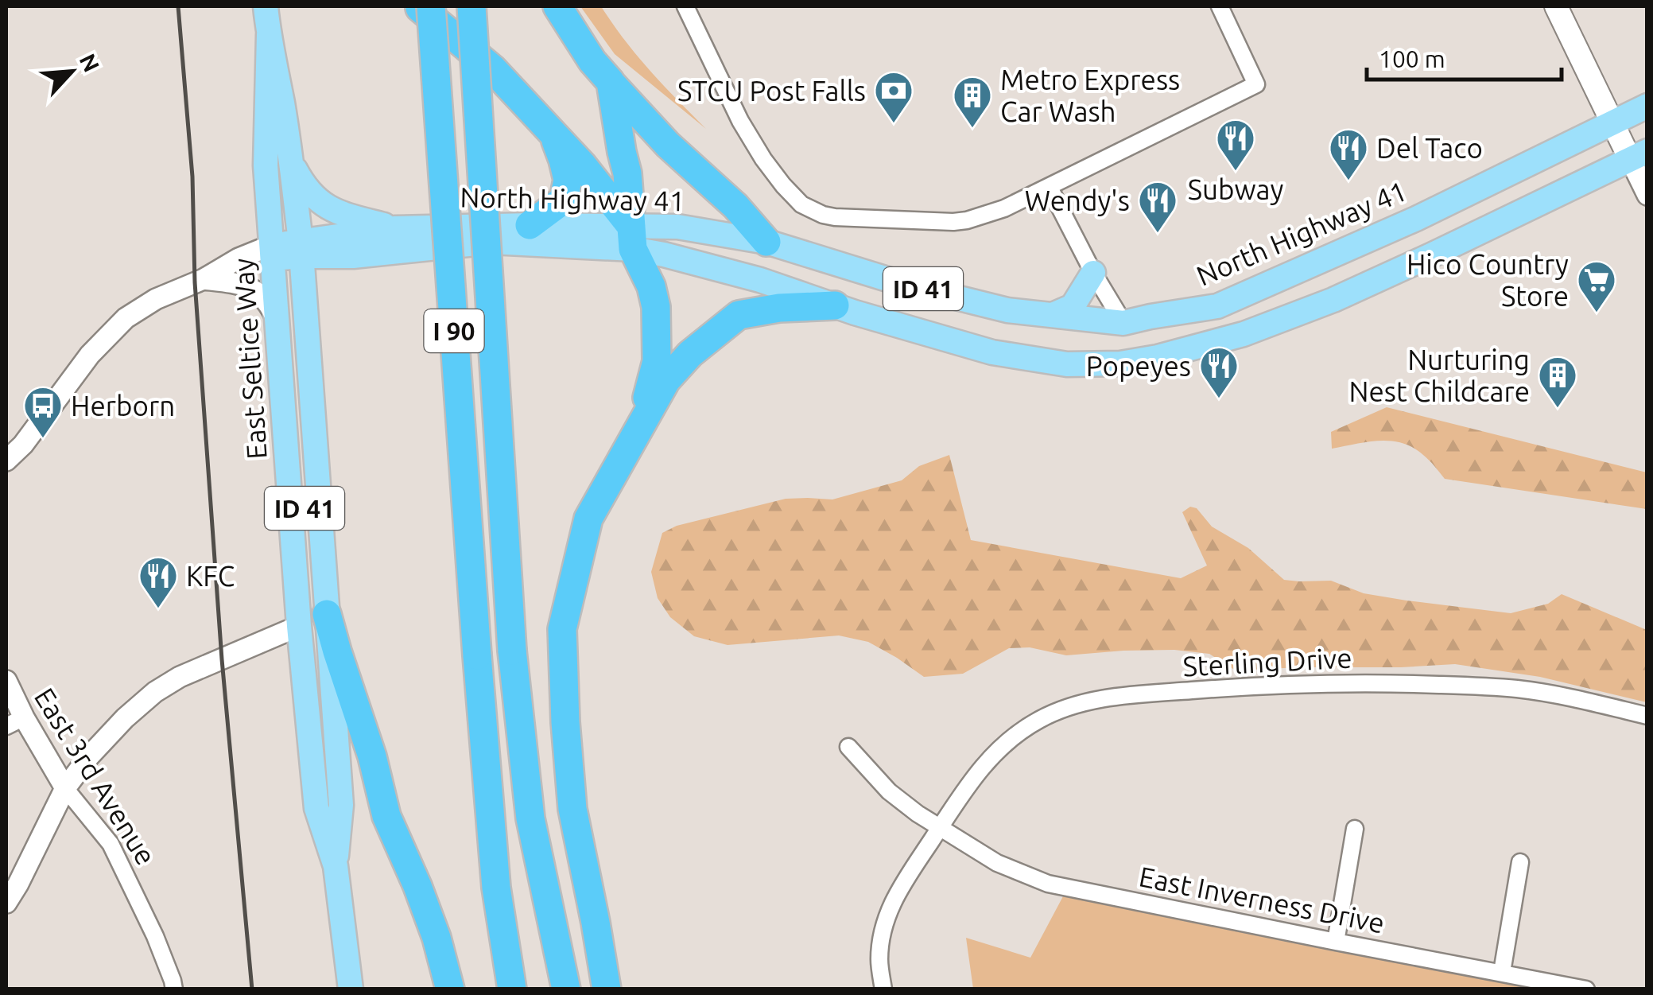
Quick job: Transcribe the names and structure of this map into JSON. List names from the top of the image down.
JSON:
{
  "streets": {
    "highway": ["I 90"],
    "main road": ["North Highway 41", "ID 41", "East Seltice Way"],
    "street": ["Sterling Drive", "East 3rd Avenue", "East Inverness Drive"]
  },
  "crossings": [
    ["North Highway 41", "East Seltice Way"],
    ["ID 41", "East Seltice Way"],
    ["Sterling Drive", "East Inverness Drive"]
  ],
  "places": {
    "bank": ["STCU Post Falls"],
    "building": ["Metro Express Car Wash", "Nurturing Nest Childcare"],
    "restaurant": [
      "Subway",
      "Del Taco",
      "Wendy's",
      "Popeyes",
      "KFC"
    ],
    "supermarket": ["Hico Country Store"],
    "bus stop": ["Herborn"]
  },
  "scale_bar": "100 m",
  "north": "top right"
}
